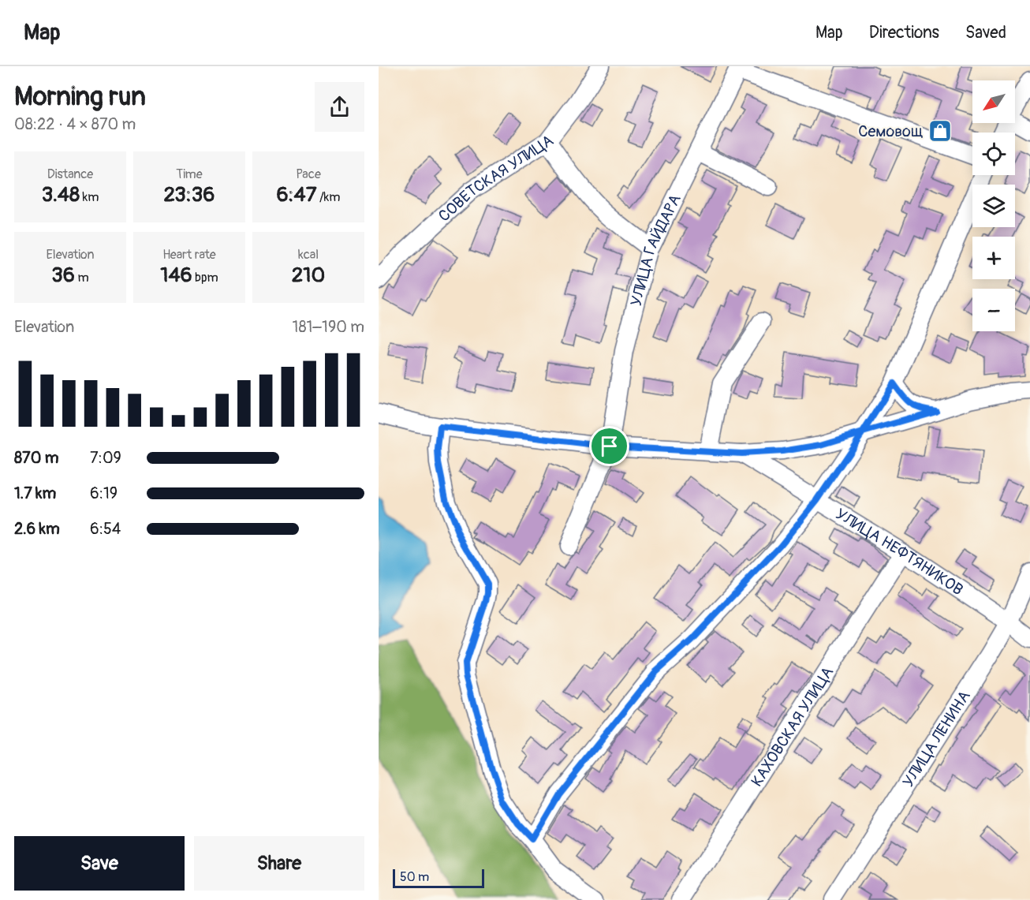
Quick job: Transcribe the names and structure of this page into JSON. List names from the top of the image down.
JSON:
{
  "streets": {
    "street": [
      "СОВЕТСКАЯ УЛИЦА",
      "УЛИЦА ГАЙДАРА",
      "УЛИЦА НЕФТЯНИКОВ",
      "КАХОВСКАЯ УЛИЦА",
      "УЛИЦА ЛЕНИНА"
    ]
  },
  "crossings": [
    ["УЛИЦА НЕФТЯНИКОВ", "КАХОВСКАЯ УЛИЦА"],
    ["УЛИЦА НЕФТЯНИКОВ", "УЛИЦА ЛЕНИНА"]
  ],
  "places": {
    "shop": ["Семовощ"]
  },
  "scale_bar": "50 m",
  "north": "bottom left",
  "page": {
    "header": "Map",
    "nav": ["Map", "Directions", "Saved"],
    "heading": ["Morning run", "08:22 · 4 × 870 m"],
    "map_buttons": ["+", "−"],
    "stats": [
      ["Distance", "3.48 km"],
      ["Time", "23:36"],
      ["Pace", "6:47 /km"],
      ["Elevation", "36 m"],
      ["Heart rate", "146 bpm"],
      ["kcal", "210"]
    ],
    "chart": ["Elevation", "181–190 m"],
    "list": [
      {
        "name": "870 m",
        "note": "7:09"
      },
      {
        "name": "1.7 km",
        "note": "6:19"
      },
      {
        "name": "2.6 km",
        "note": "6:54"
      }
    ],
    "buttons": ["Save", "Share"],
    "scale": "50 m"
  }
}
